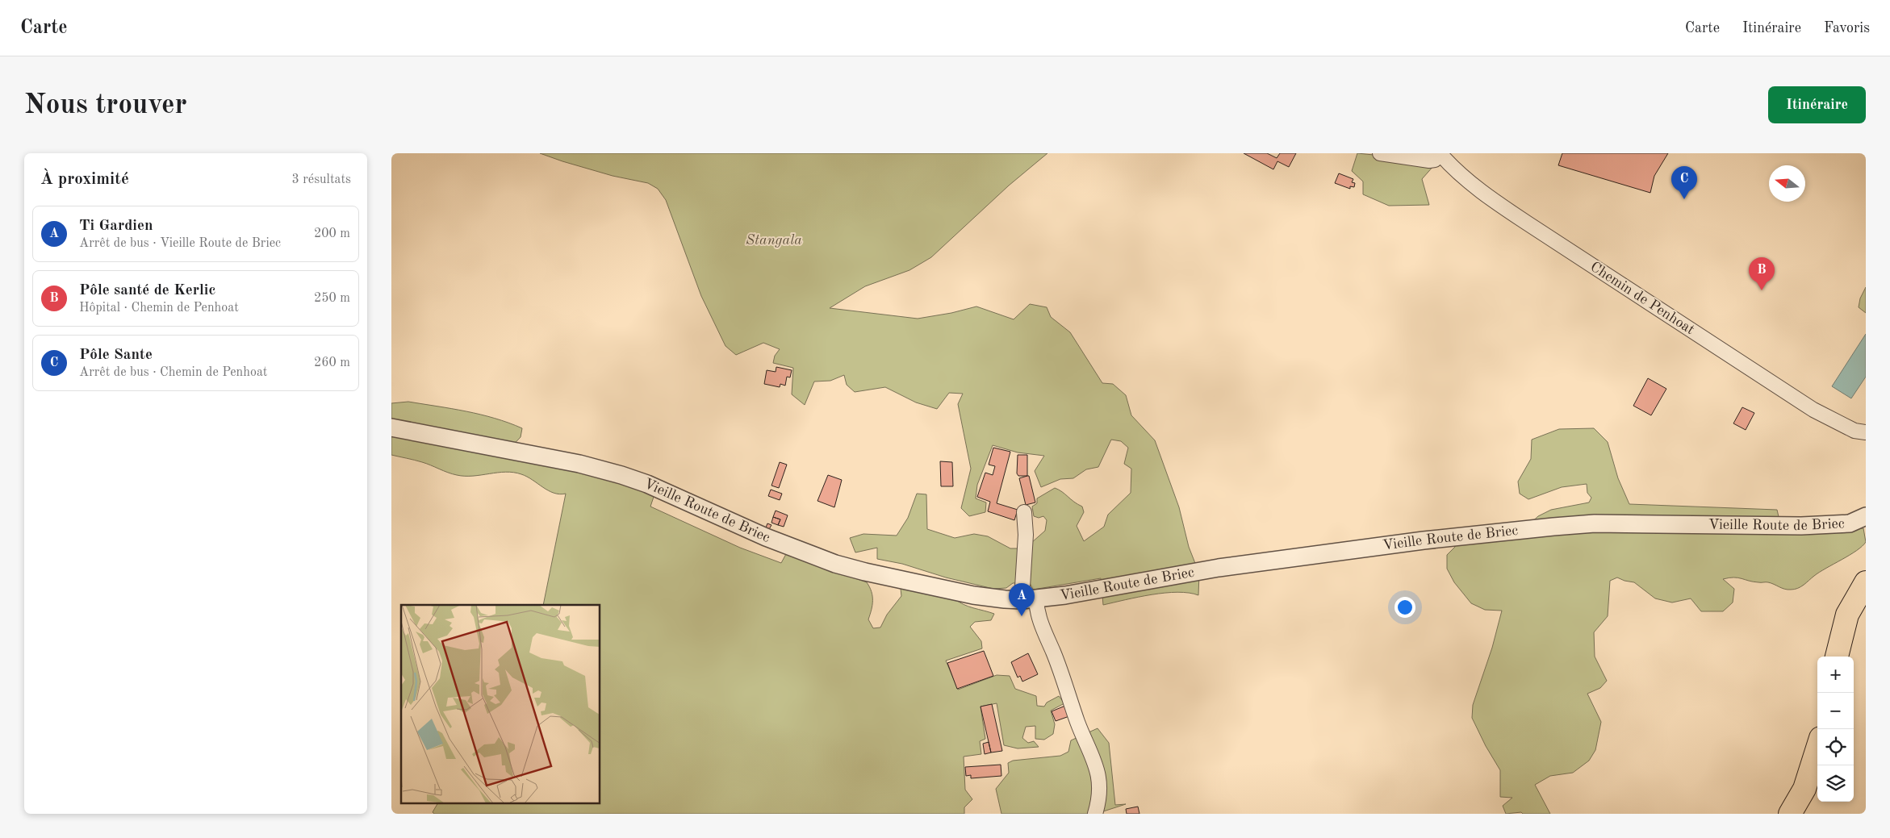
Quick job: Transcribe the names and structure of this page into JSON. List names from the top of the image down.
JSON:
{
  "streets": {
    "street": ["Chemin de Penhoat", "Vieille Route de Briec"]
  },
  "parks": ["Stangala"],
  "north": "left",
  "page": {
    "header": "Carte",
    "nav": ["Carte", "Itinéraire", "Favoris"],
    "buttons": "Itinéraire",
    "title": "Nous trouver",
    "heading": ["À proximité", "3 résultats"],
    "pins": ["C", "B", "A"],
    "list": [
      {
        "mark": "A",
        "name": "Ti Gardien",
        "note": "Arrêt de bus · Vieille Route de Briec",
        "value": "200 m"
      },
      {
        "mark": "B",
        "name": "Pôle santé de Kerlic",
        "note": "Hôpital · Chemin de Penhoat",
        "value": "250 m"
      },
      {
        "mark": "C",
        "name": "Pôle Sante",
        "note": "Arrêt de bus · Chemin de Penhoat",
        "value": "260 m"
      }
    ],
    "map_buttons": ["+", "−"]
  }
}
